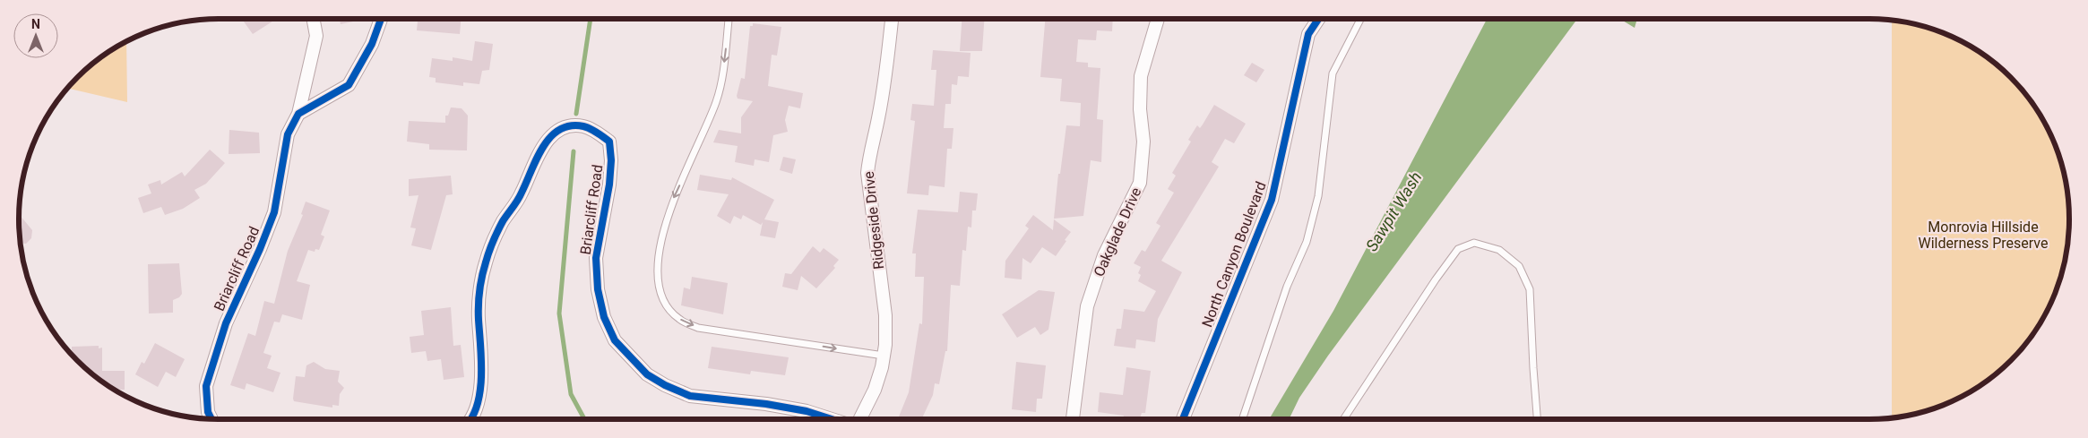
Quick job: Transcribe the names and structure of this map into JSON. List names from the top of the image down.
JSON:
{
  "streets": {
    "street": [
      "Briarcliff Road",
      "Ridgeside Drive",
      "Oakglade Drive",
      "North Canyon Boulevard"
    ]
  },
  "water": ["Sawpit Wash"],
  "parks": ["Monrovia Hillside Wilderness Preserve"],
  "north": "top"
}
